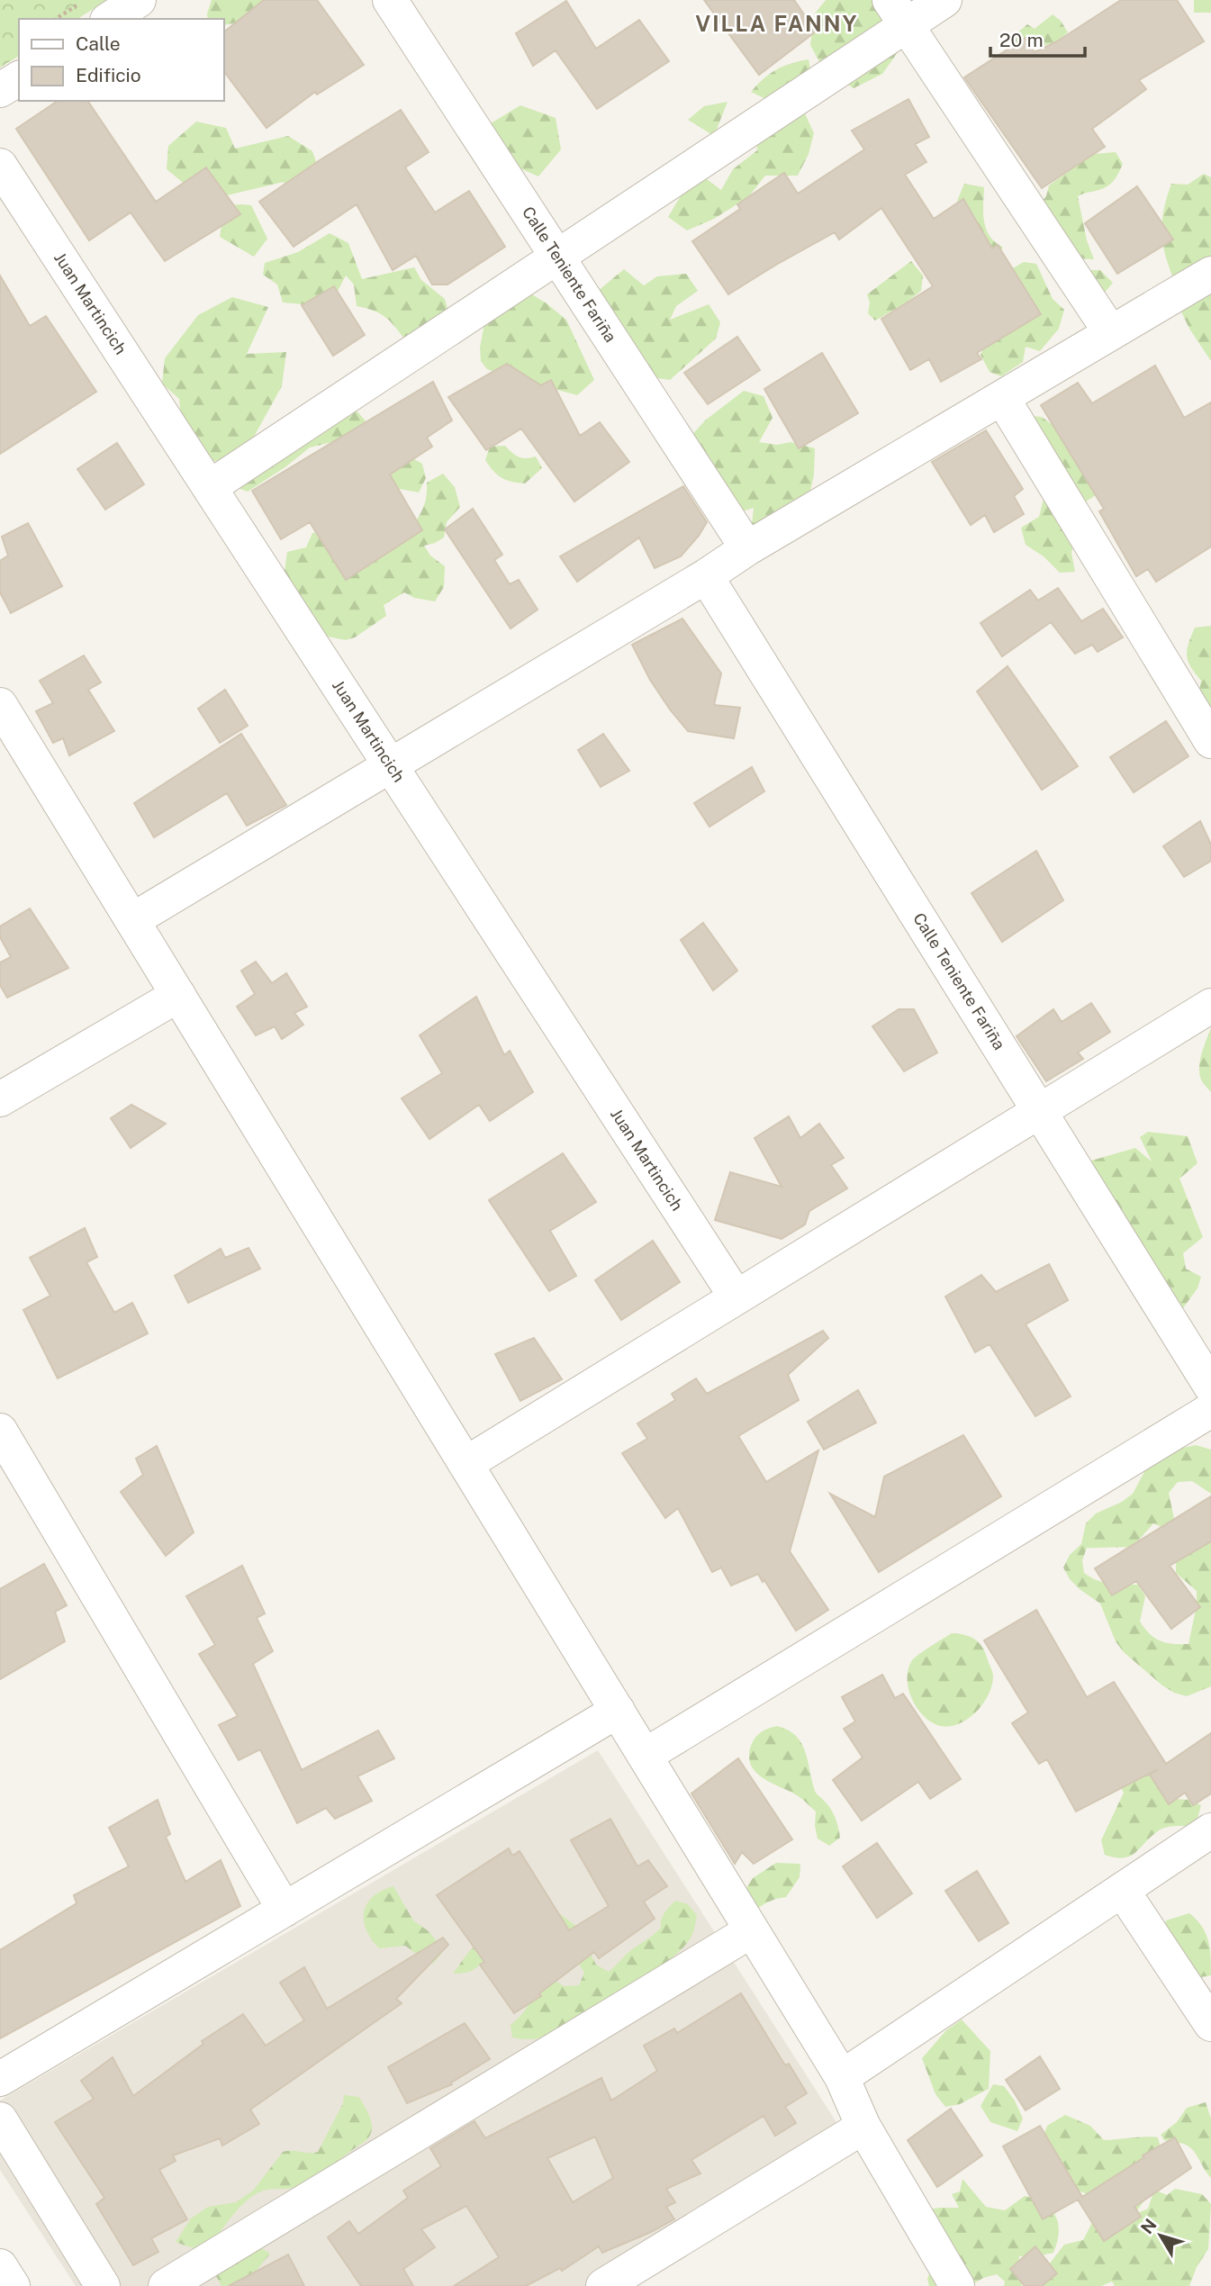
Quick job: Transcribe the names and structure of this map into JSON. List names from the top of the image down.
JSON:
{
  "streets": {
    "street": ["Calle Teniente Fariña", "Juan Martincich"]
  },
  "districts": ["VILLA FANNY"],
  "legend": ["Calle", "Edificio"],
  "scale_bar": "20 m",
  "north": "top left"
}
